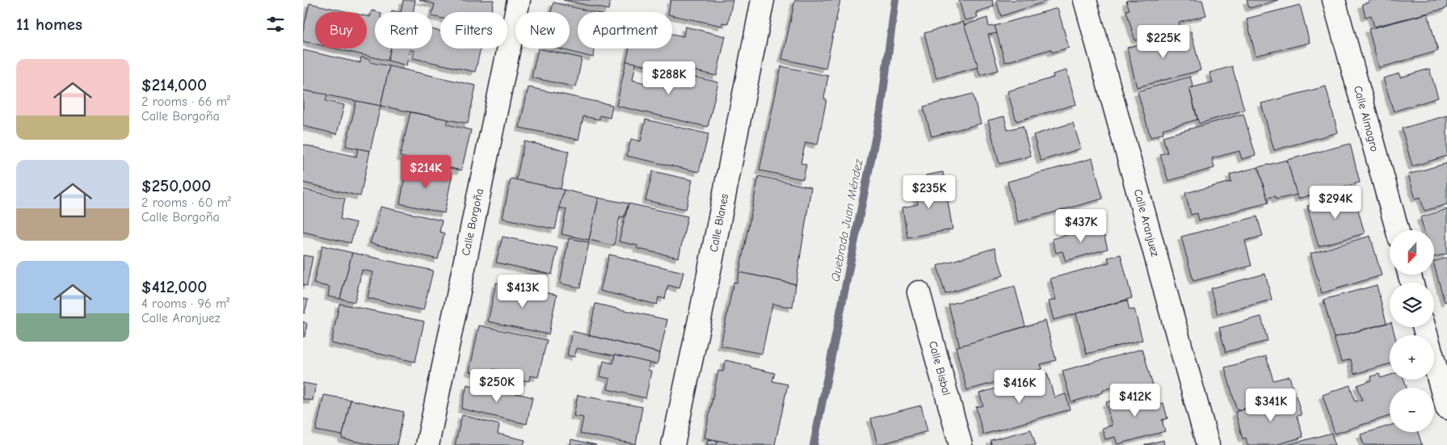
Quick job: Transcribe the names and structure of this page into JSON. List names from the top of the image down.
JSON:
{
  "streets": {
    "street": [
      "Calle Almagro",
      "Calle Borgoña",
      "Calle Blanes",
      "Calle Aranjuez",
      "Calle Bisbal"
    ]
  },
  "water": ["Quebrada Juan Méndez"],
  "north": "bottom",
  "page": {
    "heading": "11 homes",
    "chip": [
      "Buy",
      "Rent",
      "Filters",
      "New",
      "Apartment"
    ],
    "price": [
      "$225K",
      "$288K",
      "$214K",
      "$235K",
      "$294K",
      "$437K",
      "$413K",
      "$250K",
      "$416K",
      "$412K",
      "$341K"
    ],
    "list": [
      {
        "name": "$214,000",
        "note": "2 rooms · 66 m² · Calle Borgoña"
      },
      {
        "name": "$250,000",
        "note": "2 rooms · 60 m² · Calle Borgoña"
      },
      {
        "name": "$412,000",
        "note": "4 rooms · 96 m² · Calle Aranjuez"
      }
    ],
    "map_buttons": ["+", "−"]
  }
}
